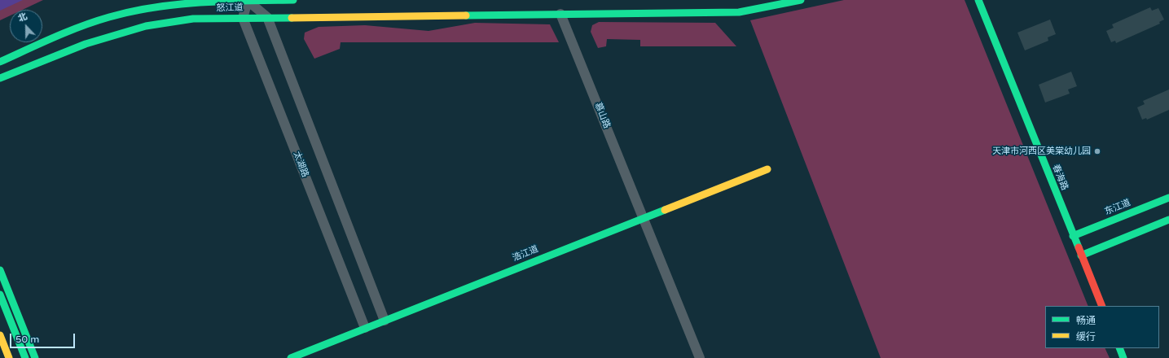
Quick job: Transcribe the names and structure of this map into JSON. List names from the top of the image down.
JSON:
{
  "streets": {
    "main road": [
      "怒江道",
      "春海路",
      "东江道",
      "浩江道"
    ],
    "street": ["慕山路", "太湖路"]
  },
  "crossings": [
    ["怒江道", "慕山路"],
    ["怒江道", "太湖路"],
    ["慕山路", "浩江道"],
    ["太湖路", "浩江道"],
    ["春海路", "东江道"]
  ],
  "places": ["天津市河西区美棠幼儿园"],
  "legend": ["畅通", "缓行"],
  "scale_bar": "50 m",
  "north": "top"
}
